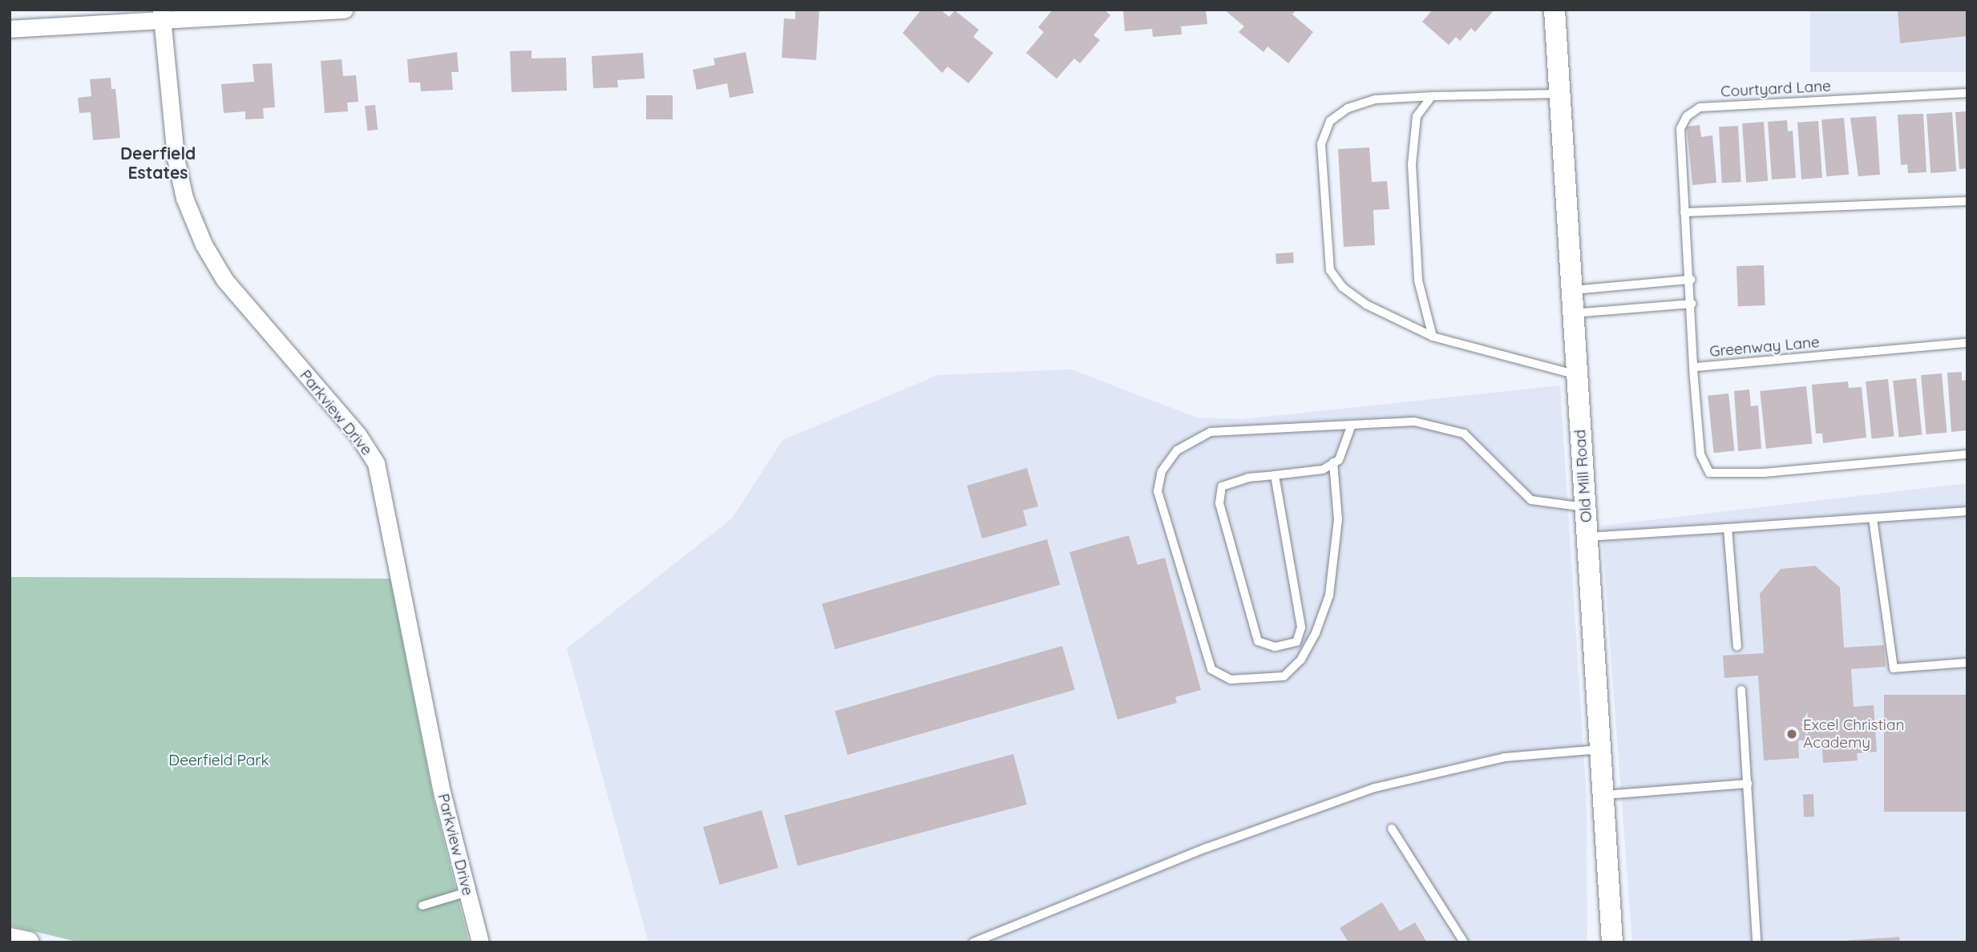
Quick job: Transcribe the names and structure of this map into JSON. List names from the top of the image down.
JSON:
{
  "streets": {
    "street": ["Parkview Drive", "Old Mill Road"],
    "lane": ["Courtyard Lane", "Greenway Lane"]
  },
  "crossings": [
    ["Courtyard Lane", "Greenway Lane"]
  ],
  "districts": ["Deerfield Estates"],
  "parks": ["Deerfield Park"],
  "places": ["Excel Christian Academy"]
}
